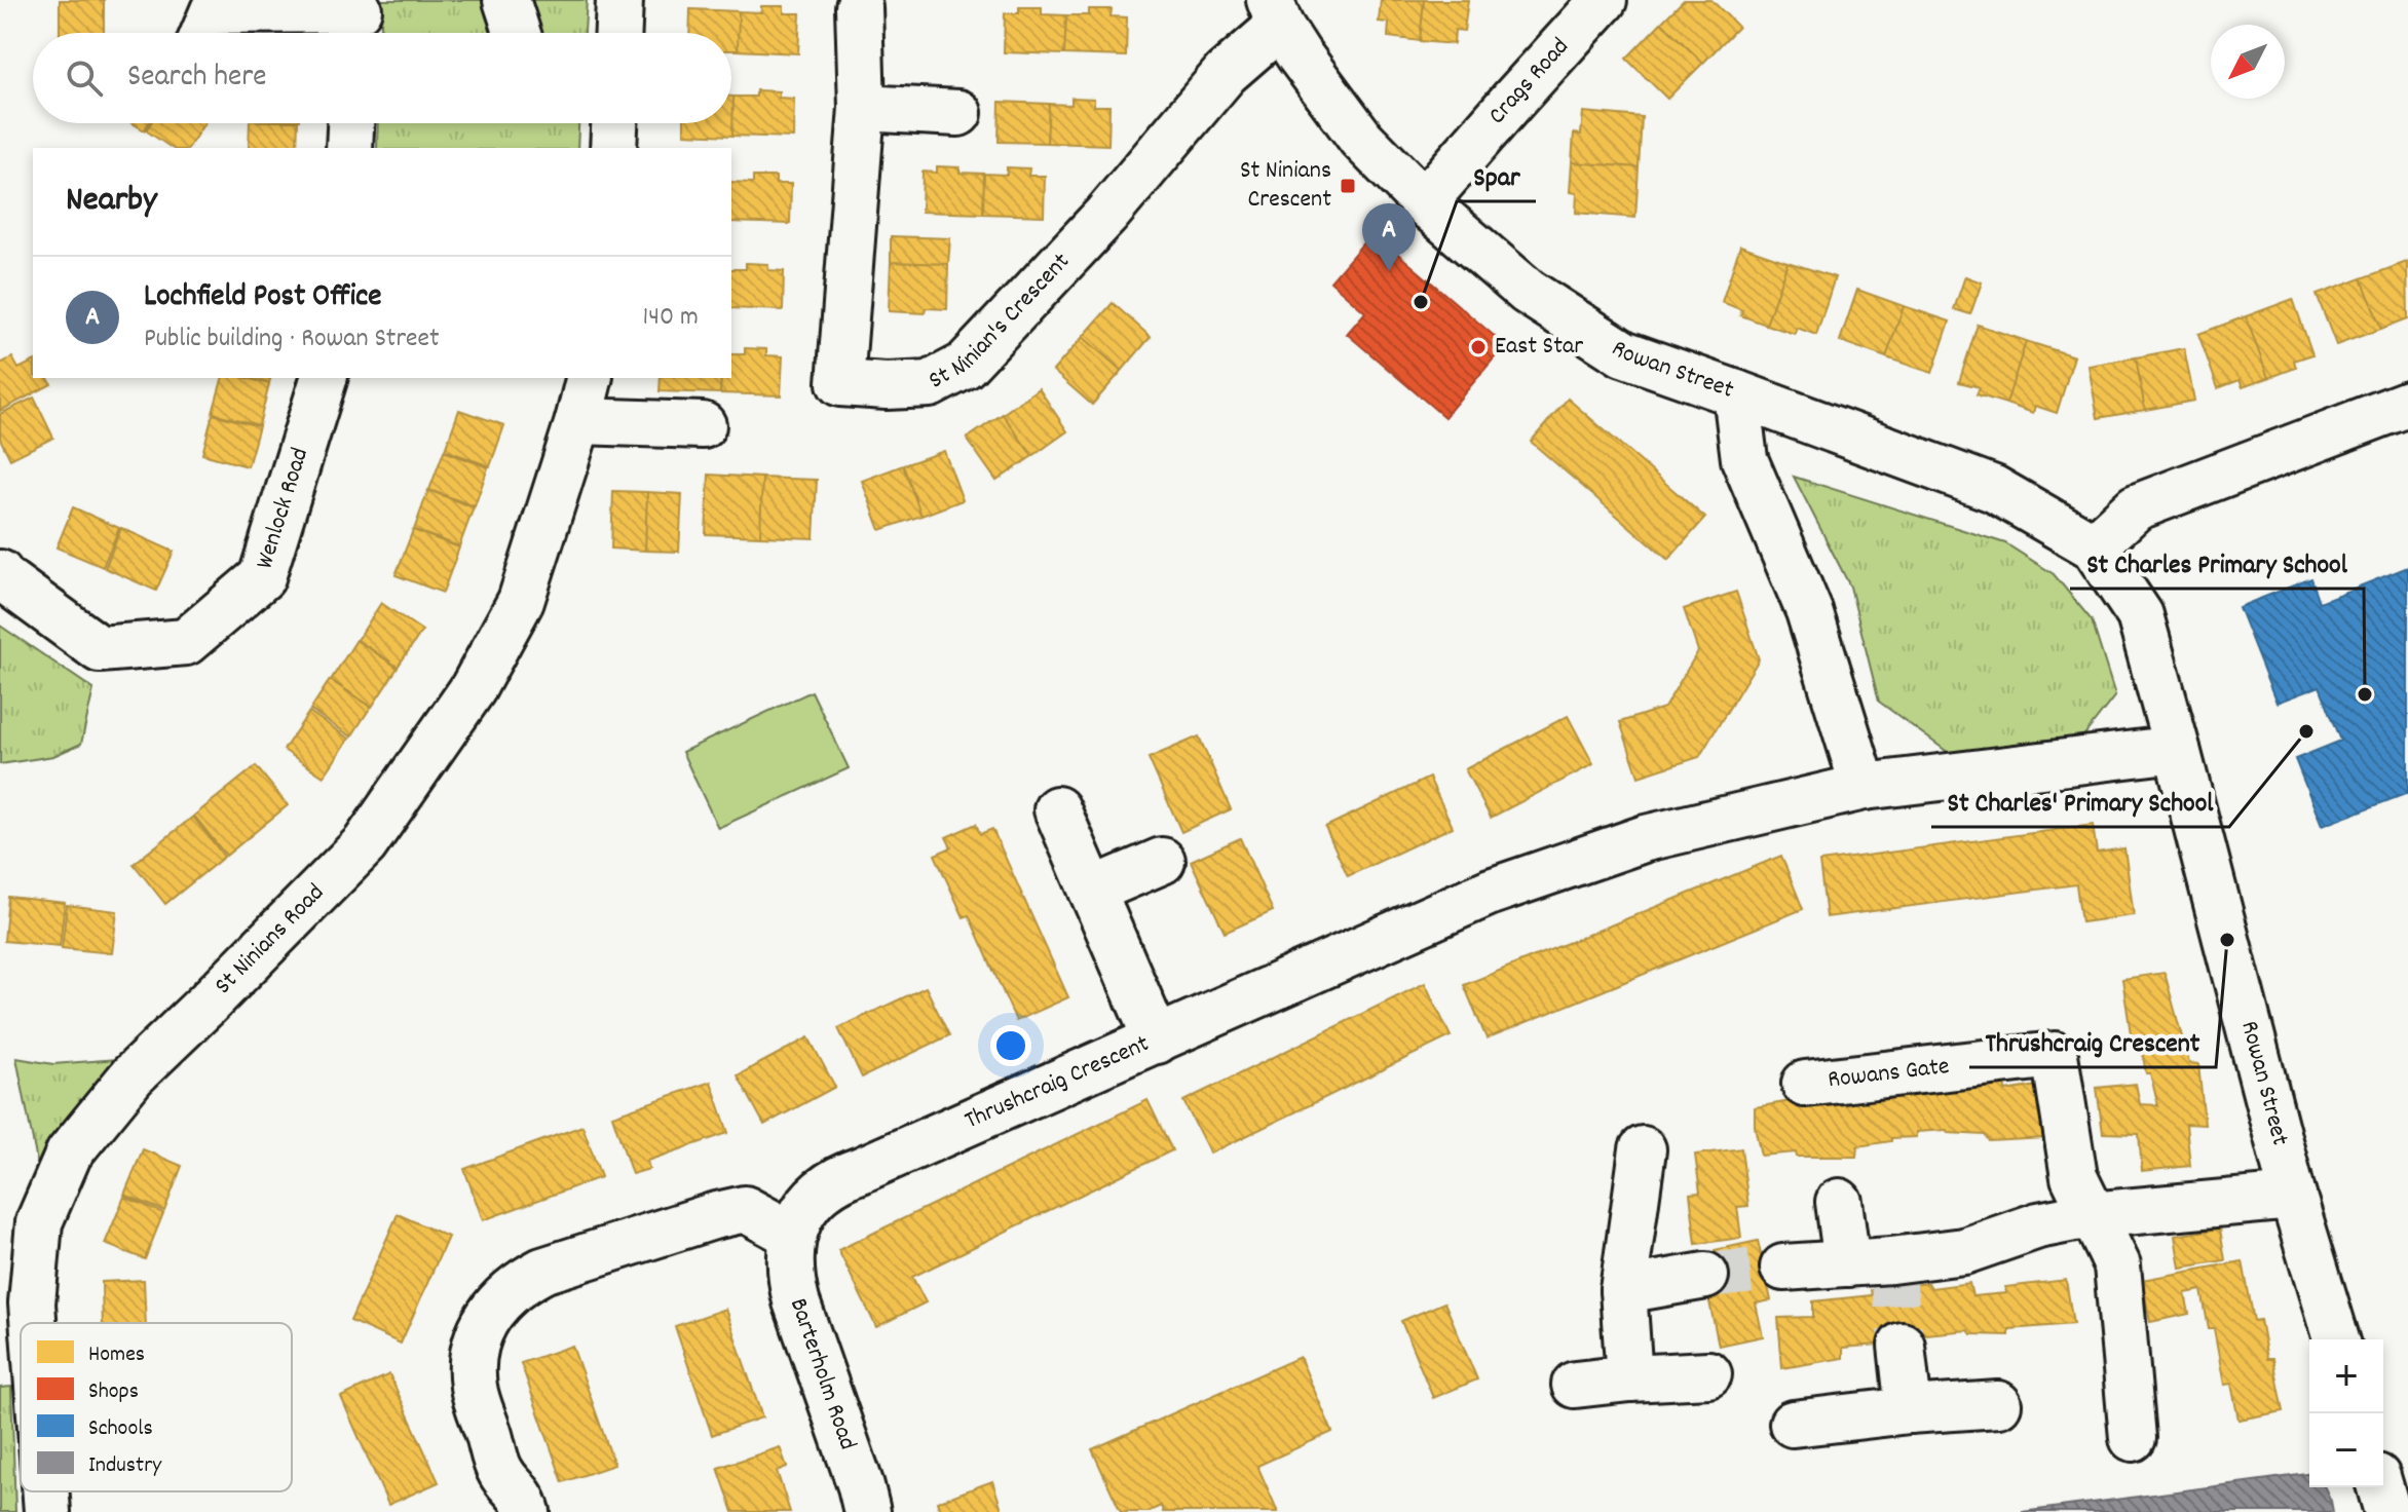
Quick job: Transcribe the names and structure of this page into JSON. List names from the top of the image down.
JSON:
{
  "streets": {
    "street": [
      "Crags Road",
      "St Ninian's Crescent",
      "Rowan Street",
      "Wenlock Road",
      "St Ninians Road",
      "Rowans Gate",
      "Thrushcraig Crescent",
      "Barterholm Road"
    ]
  },
  "crossings": [
    ["Crags Road", "Rowan Street"],
    ["St Ninian's Crescent", "Rowan Street"],
    ["Rowan Street", "Thrushcraig Crescent"],
    ["Thrushcraig Crescent", "Barterholm Road"]
  ],
  "places": {
    "transit": ["St Ninians Crescent"],
    "other": [
      "Spar",
      "East Star",
      "St Charles Primary School",
      "St Charles' Primary School",
      "Thrushcraig Crescent"
    ]
  },
  "legend": [
    "Homes",
    "Shops",
    "Schools",
    "Industry"
  ],
  "north": "bottom left",
  "page": {
    "search": "Search here",
    "heading": "Nearby",
    "pins": "A",
    "list": [
      {
        "mark": "A",
        "name": "Lochfield Post Office",
        "note": "Public building · Rowan Street",
        "value": "140 m"
      }
    ],
    "map_buttons": ["+", "−"]
  }
}
